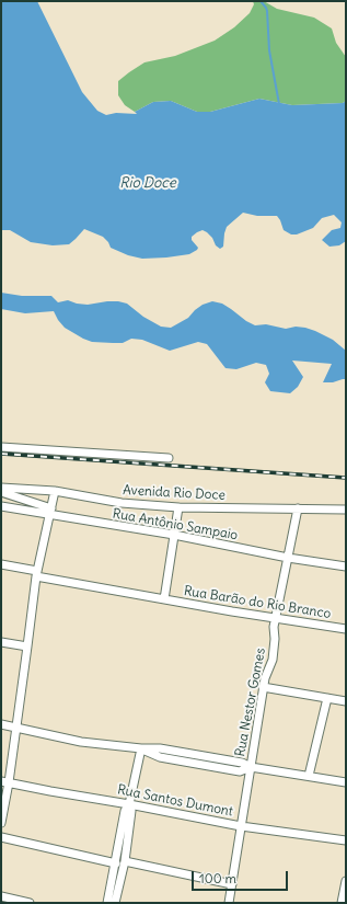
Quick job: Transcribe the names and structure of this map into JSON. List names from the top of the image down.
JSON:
{
  "streets": {
    "street": [
      "Avenida Rio Doce",
      "Rua Antônio Sampaio",
      "Rua Barão do Rio Branco",
      "Rua Nestor Gomes",
      "Rua Santos Dumont"
    ]
  },
  "crossings": [
    ["Avenida Rio Doce", "Rua Nestor Gomes"],
    ["Rua Antônio Sampaio", "Rua Nestor Gomes"],
    ["Rua Barão do Rio Branco", "Rua Nestor Gomes"],
    ["Rua Nestor Gomes", "Rua Santos Dumont"]
  ],
  "water": ["Rio Doce"],
  "scale_bar": "100 m"
}
